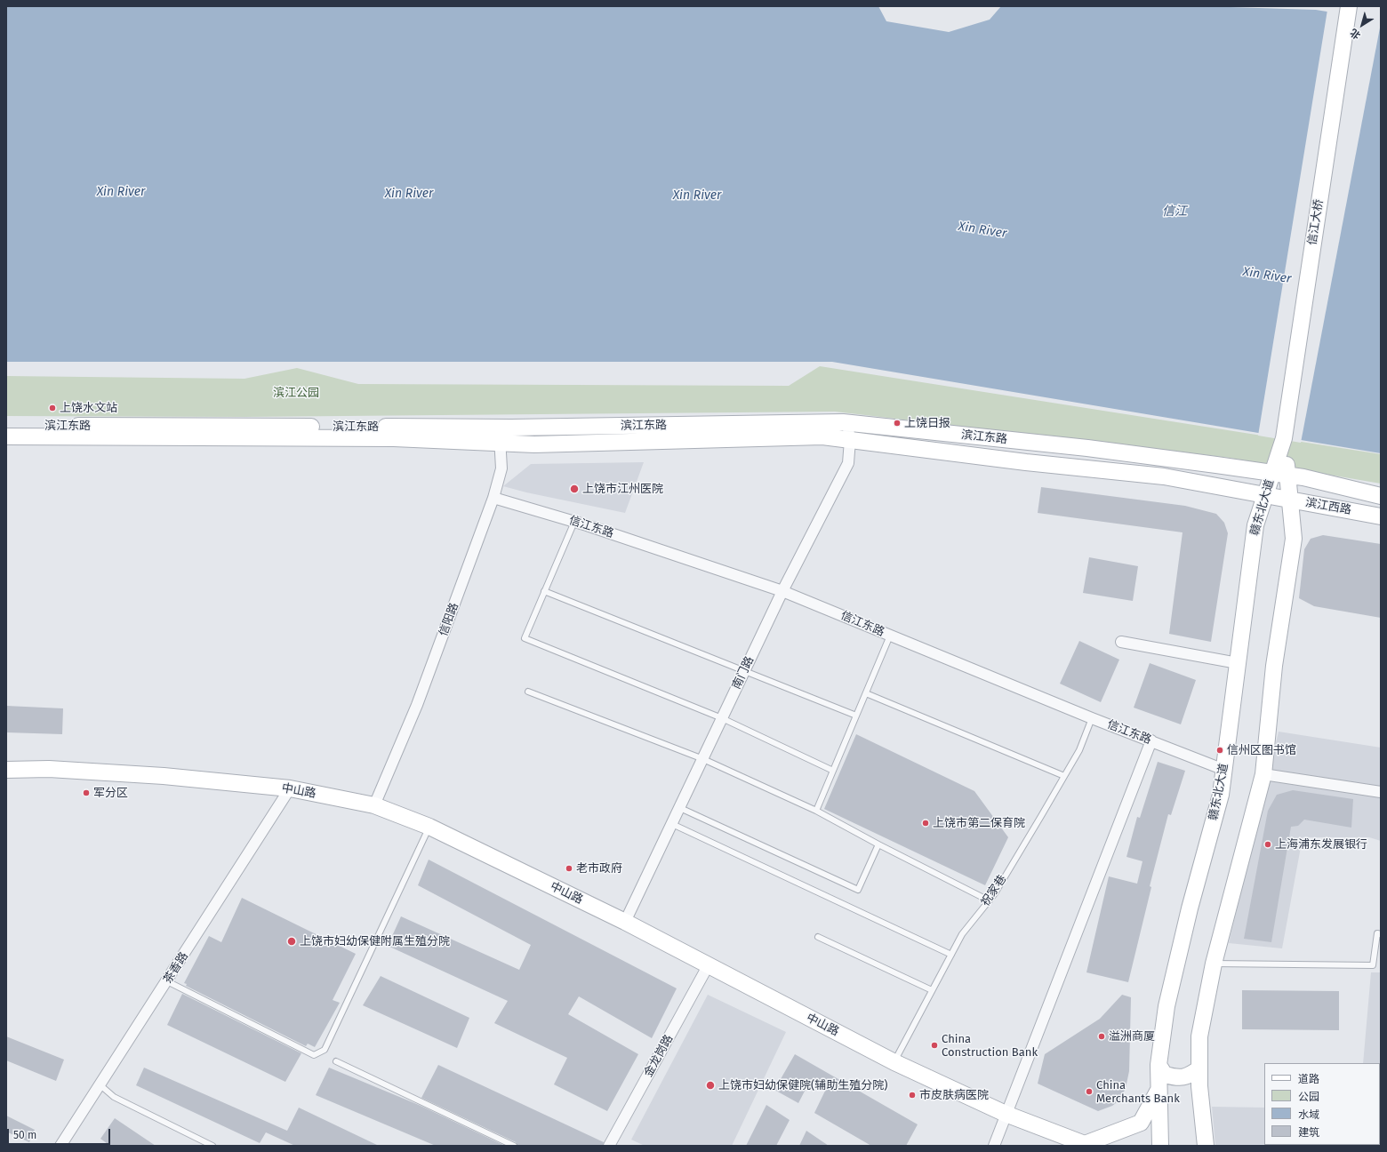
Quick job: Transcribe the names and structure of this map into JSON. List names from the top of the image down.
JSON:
{
  "streets": {
    "main road": [
      "信江大桥",
      "滨江东路",
      "滨江西路",
      "赣东北大道",
      "中山路"
    ],
    "street": [
      "信江东路",
      "信阳路",
      "南门路",
      "茶香路",
      "金龙岗路"
    ],
    "lane": ["祝家巷"]
  },
  "crossings": [
    ["信江大桥", "赣东北大道"],
    ["滨江东路", "滨江西路"],
    ["滨江东路", "赣东北大道"],
    ["滨江东路", "信阳路"],
    ["滨江东路", "南门路"],
    ["滨江西路", "赣东北大道"],
    ["赣东北大道", "信江东路"],
    ["信江东路", "信阳路"],
    ["信江东路", "南门路"],
    ["信江东路", "祝家巷"],
    ["信阳路", "中山路"],
    ["南门路", "中山路"],
    ["中山路", "祝家巷"],
    ["中山路", "茶香路"],
    ["中山路", "金龙岗路"]
  ],
  "water": ["Xin River", "信江"],
  "parks": ["滨江公园"],
  "places": [
    "上饶水文站",
    "上饶日报",
    "上饶市江州医院",
    "信州区图书馆",
    "军分区",
    "上饶市第二保育院",
    "上海浦东发展银行",
    "老市政府",
    "上饶市妇幼保健附属生殖分院",
    "溢洲商厦",
    "China Construction Bank",
    "上饶市妇幼保健院(辅助生殖分院)",
    "China Merchants Bank",
    "市皮肤病医院"
  ],
  "legend": [
    "道路",
    "公园",
    "水域",
    "建筑"
  ],
  "scale_bar": "50 m",
  "north": "bottom left"
}
